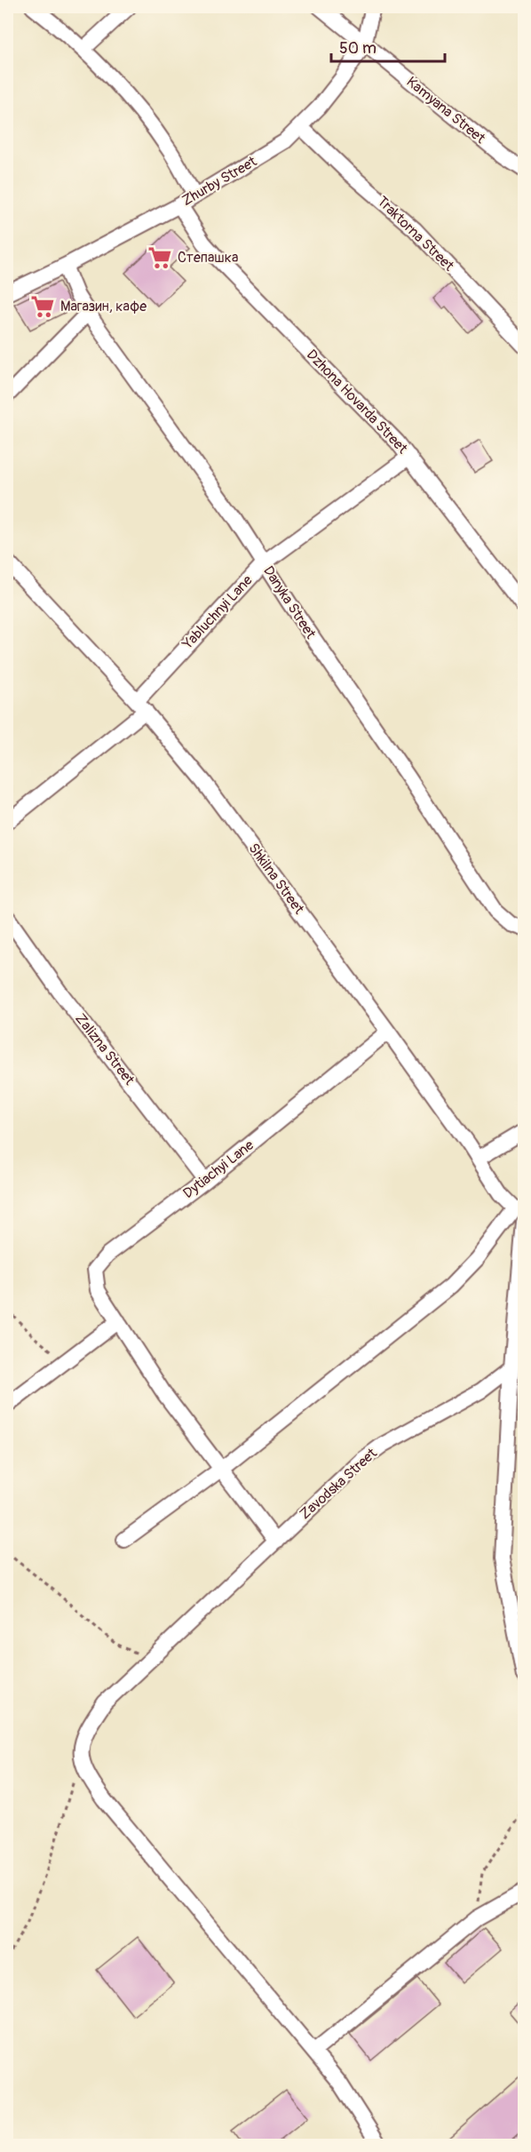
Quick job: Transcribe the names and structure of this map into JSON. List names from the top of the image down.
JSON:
{
  "streets": {
    "street": [
      "Kamyana Street",
      "Zhurby Street",
      "Traktorna Street",
      "Dzhona Hovarda Street",
      "Danyka Street",
      "Yabluchnyi Lane",
      "Shkilna Street",
      "Zalizna Street",
      "Dytiachyi Lane",
      "Zavodska Street"
    ]
  },
  "crossings": [
    ["Kamyana Street", "Zhurby Street"],
    ["Zhurby Street", "Traktorna Street"],
    ["Zhurby Street", "Dzhona Hovarda Street"],
    ["Zhurby Street", "Danyka Street"],
    ["Dzhona Hovarda Street", "Yabluchnyi Lane"],
    ["Danyka Street", "Yabluchnyi Lane"],
    ["Yabluchnyi Lane", "Shkilna Street"],
    ["Shkilna Street", "Dytiachyi Lane"],
    ["Zalizna Street", "Dytiachyi Lane"]
  ],
  "places": {
    "supermarket": ["Степашка", "Магазин, кафе"]
  },
  "scale_bar": "50 m"
}
